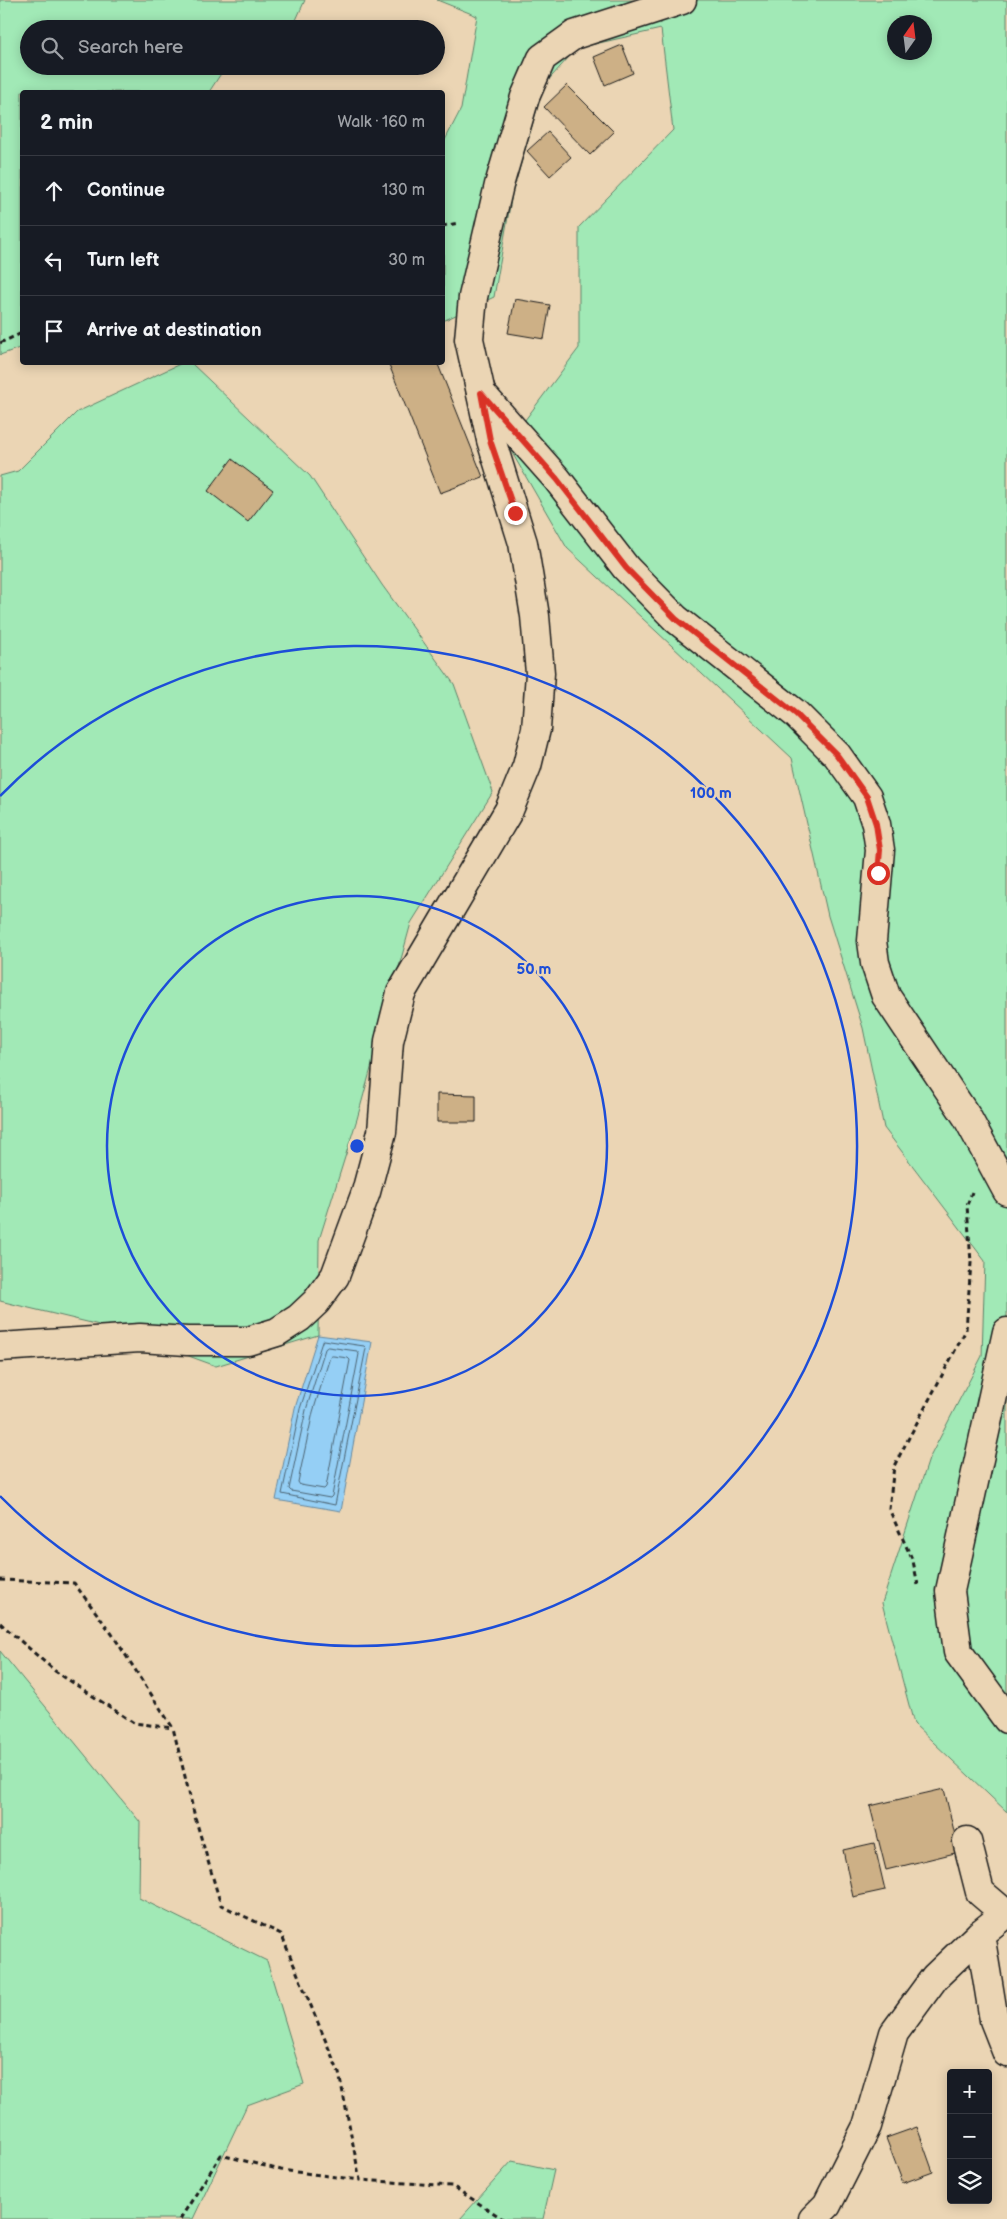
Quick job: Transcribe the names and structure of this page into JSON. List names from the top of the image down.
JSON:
{
  "north": "top",
  "page": {
    "search": "Search here",
    "heading": ["2 min", "Walk · 160 m"],
    "list": [
      ["Continue", "130 m"],
      ["Turn left", "30 m"],
      "Arrive at destination"
    ],
    "map_buttons": ["+", "−"]
  },
  "rings": ["100 m", "50 m"]
}
